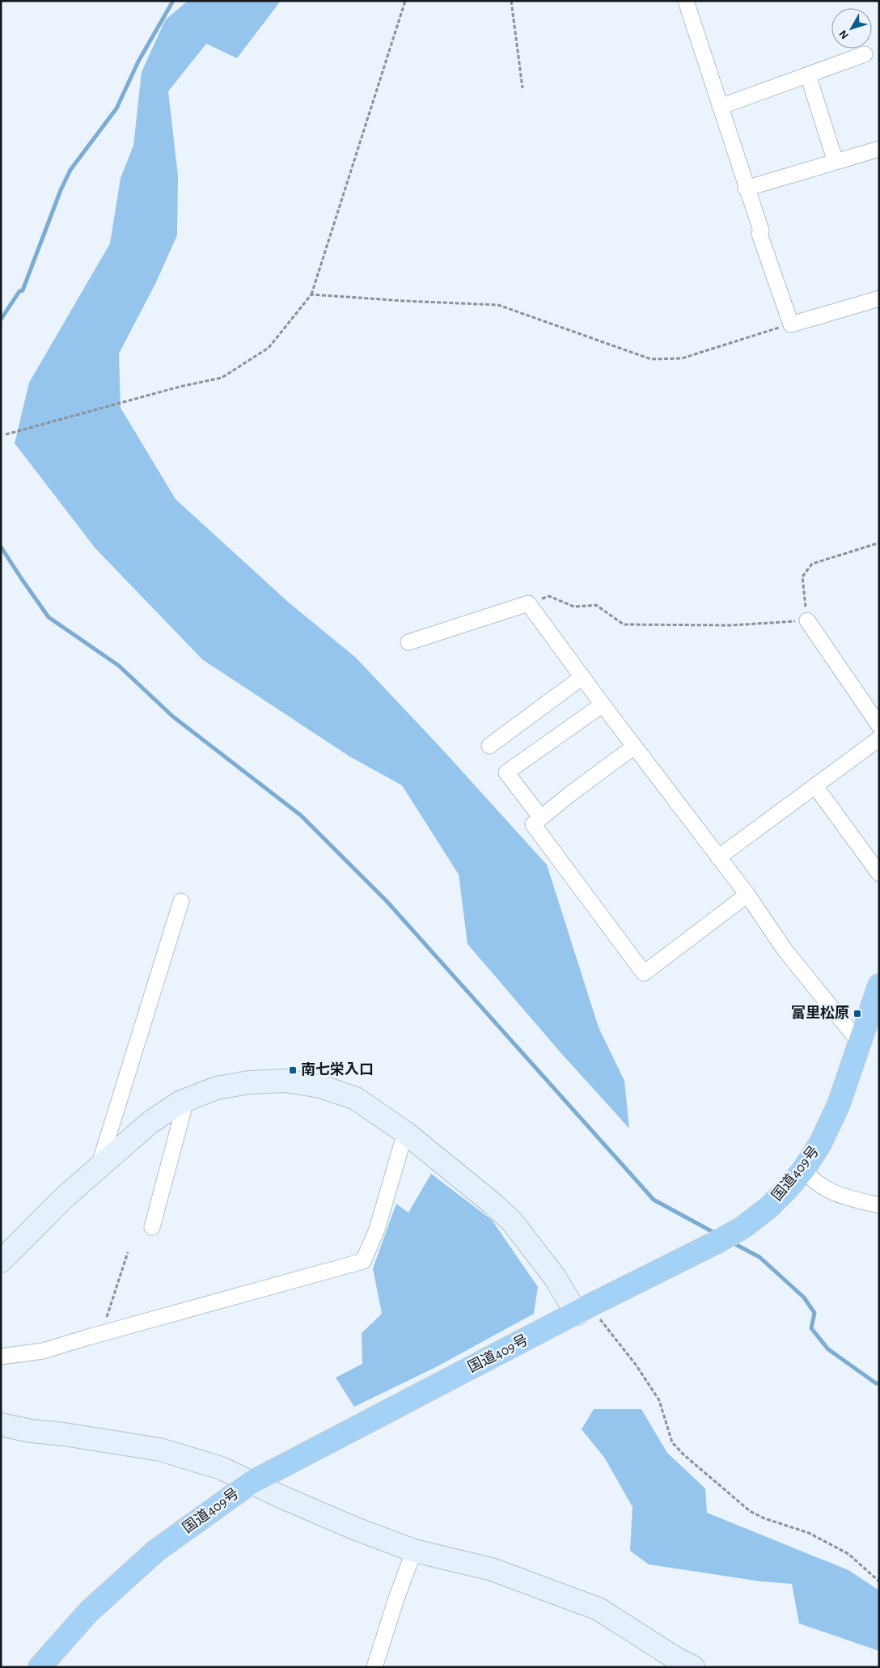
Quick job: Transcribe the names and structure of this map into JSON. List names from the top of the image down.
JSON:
{
  "streets": {
    "highway": ["国道409号"]
  },
  "places": {
    "transit": ["富里松原", "南七栄入口"]
  },
  "north": "bottom left"
}
